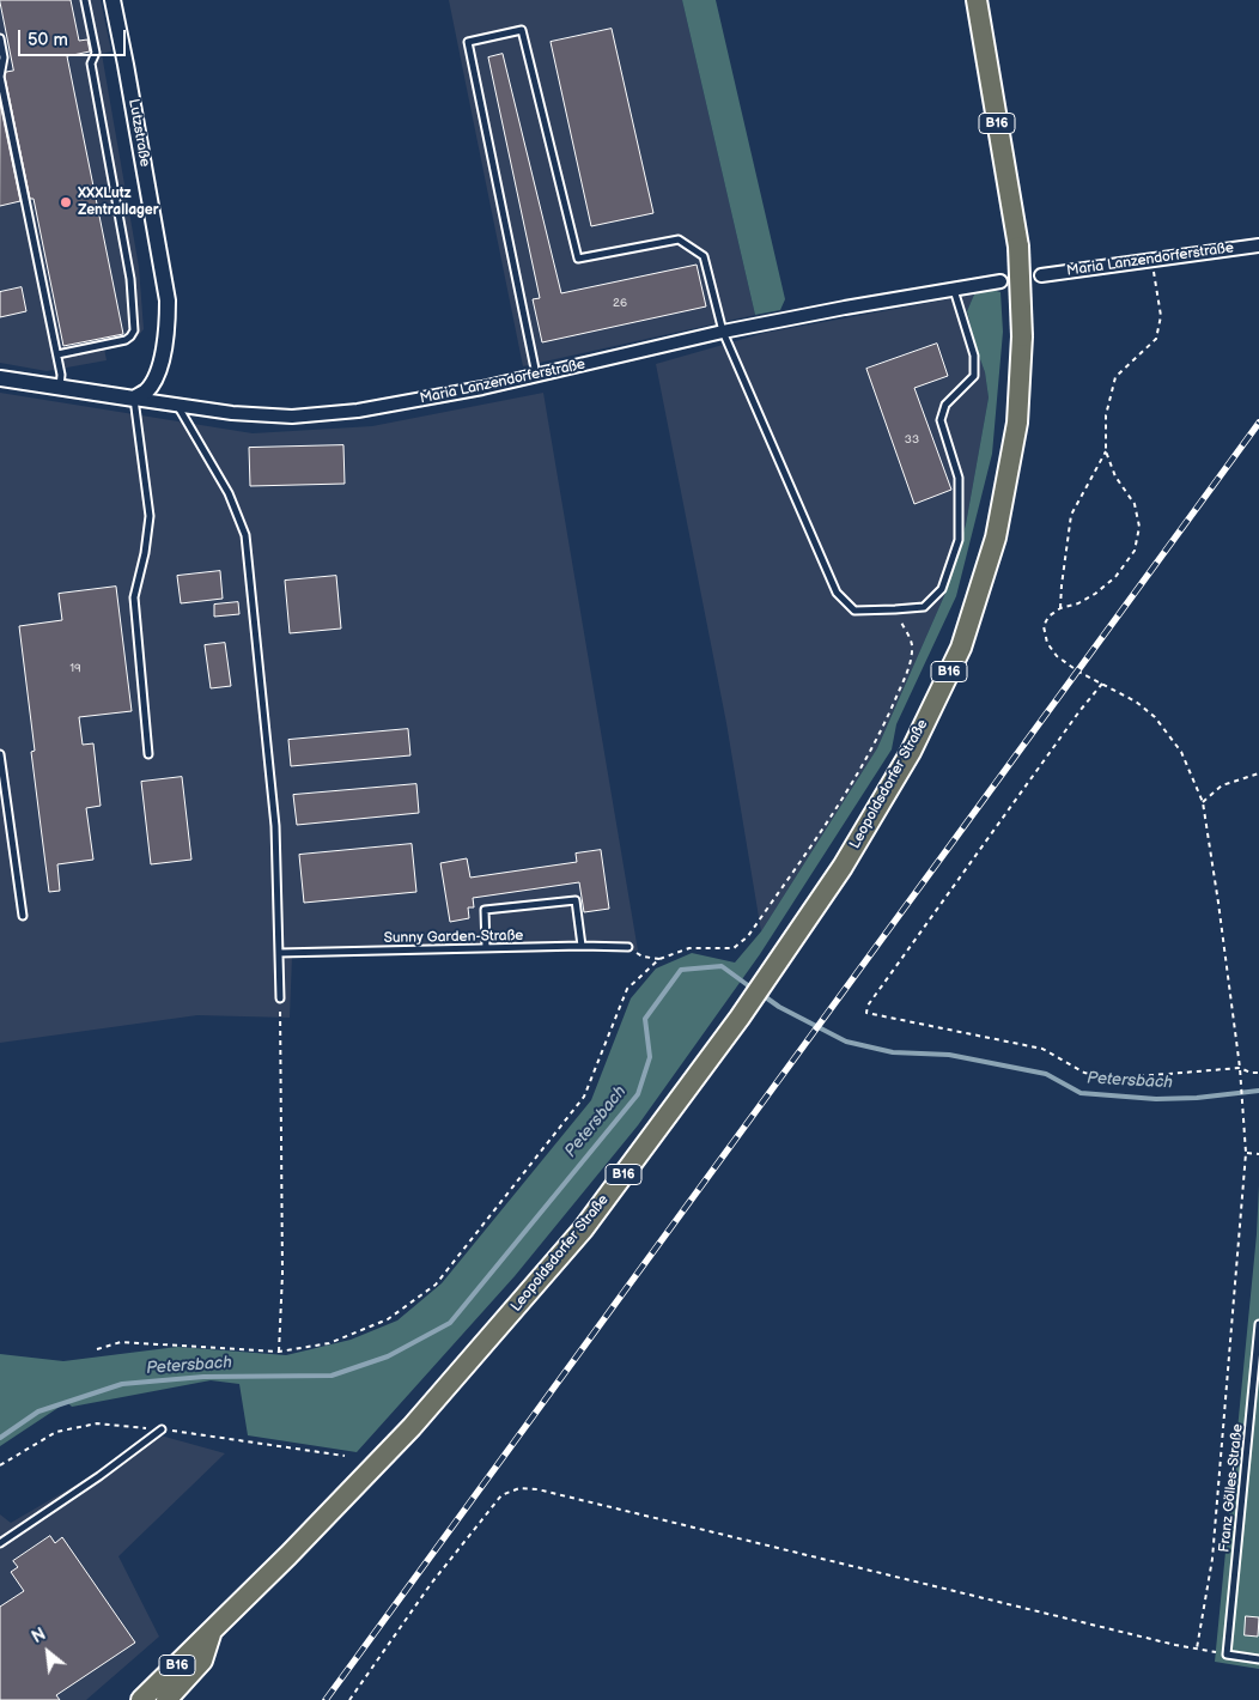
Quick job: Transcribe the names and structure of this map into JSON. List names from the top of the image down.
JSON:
{
  "streets": {
    "main road": ["B16", "Leopoldsdorfer Straße"],
    "street": ["Lutzstraße", "Maria Lanzendorferstraße"],
    "lane": ["Sunny Garden-Straße", "Franz Gölles-Straße"]
  },
  "crossings": [
    ["B16", "Leopoldsdorfer Straße"],
    ["Lutzstraße", "Maria Lanzendorferstraße"]
  ],
  "water": ["Petersbach"],
  "places": ["XXXLutz Zentrallager"],
  "house_numbers": ["26", "33", "19"],
  "scale_bar": "50 m",
  "north": "top left"
}
